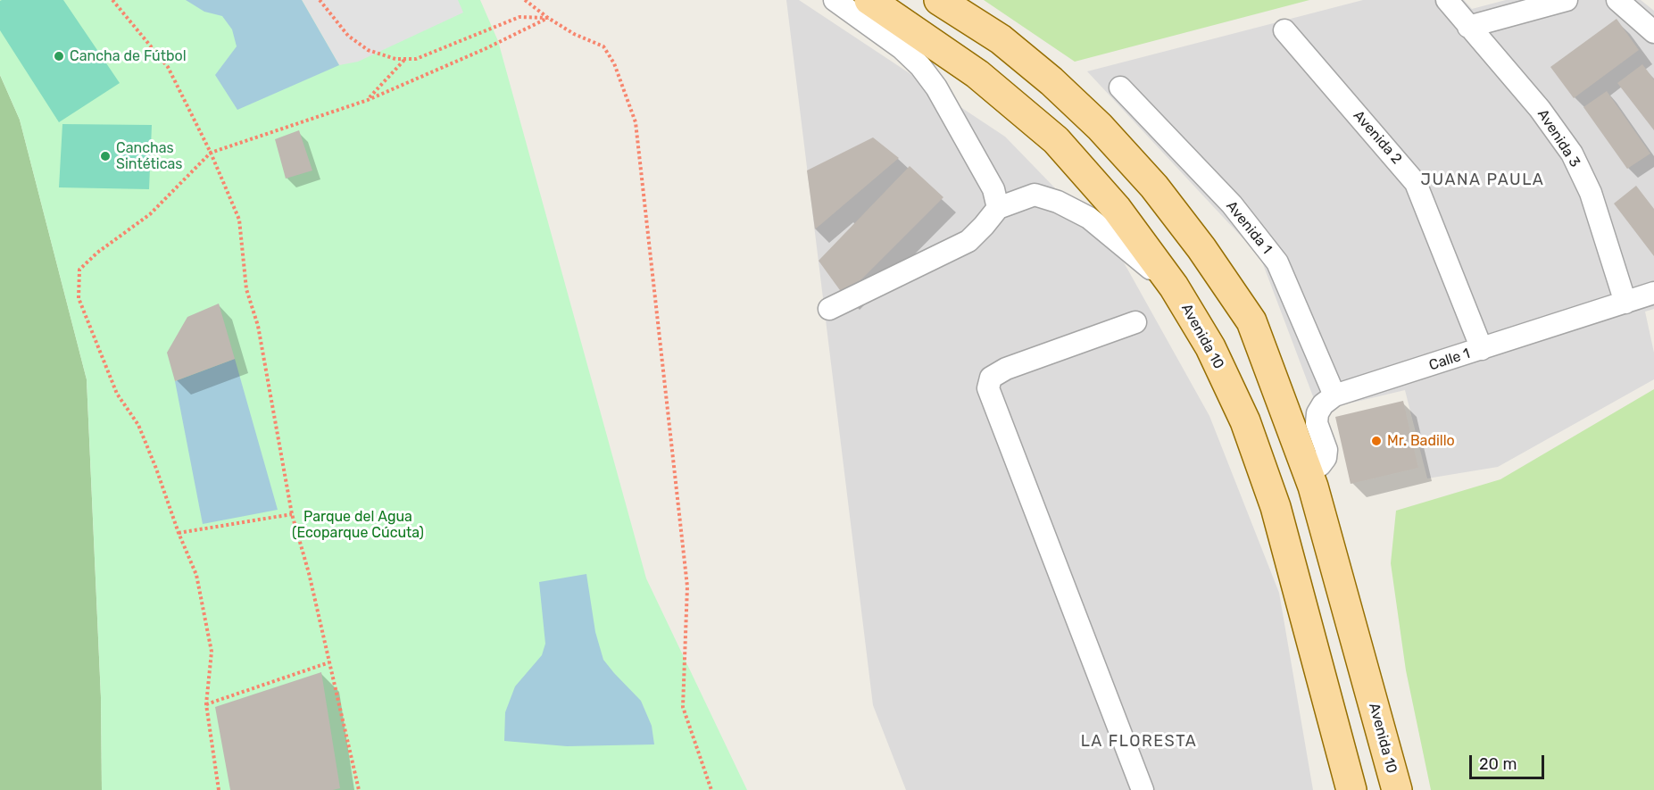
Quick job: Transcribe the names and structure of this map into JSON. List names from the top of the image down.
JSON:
{
  "streets": {
    "main road": ["Avenida 10"],
    "street": [
      "Avenida 2",
      "Avenida 3",
      "Avenida 1",
      "Calle 1"
    ]
  },
  "crossings": [
    ["Avenida 2", "Calle 1"],
    ["Avenida 3", "Calle 1"],
    ["Avenida 1", "Calle 1"]
  ],
  "districts": ["JUANA PAULA", "LA FLORESTA"],
  "parks": ["Parque del Agua (Ecoparque Cúcuta)"],
  "places": ["Cancha de Fútbol", "Canchas Sintéticas", "Mr. Badillo"],
  "scale_bar": "20 m"
}
